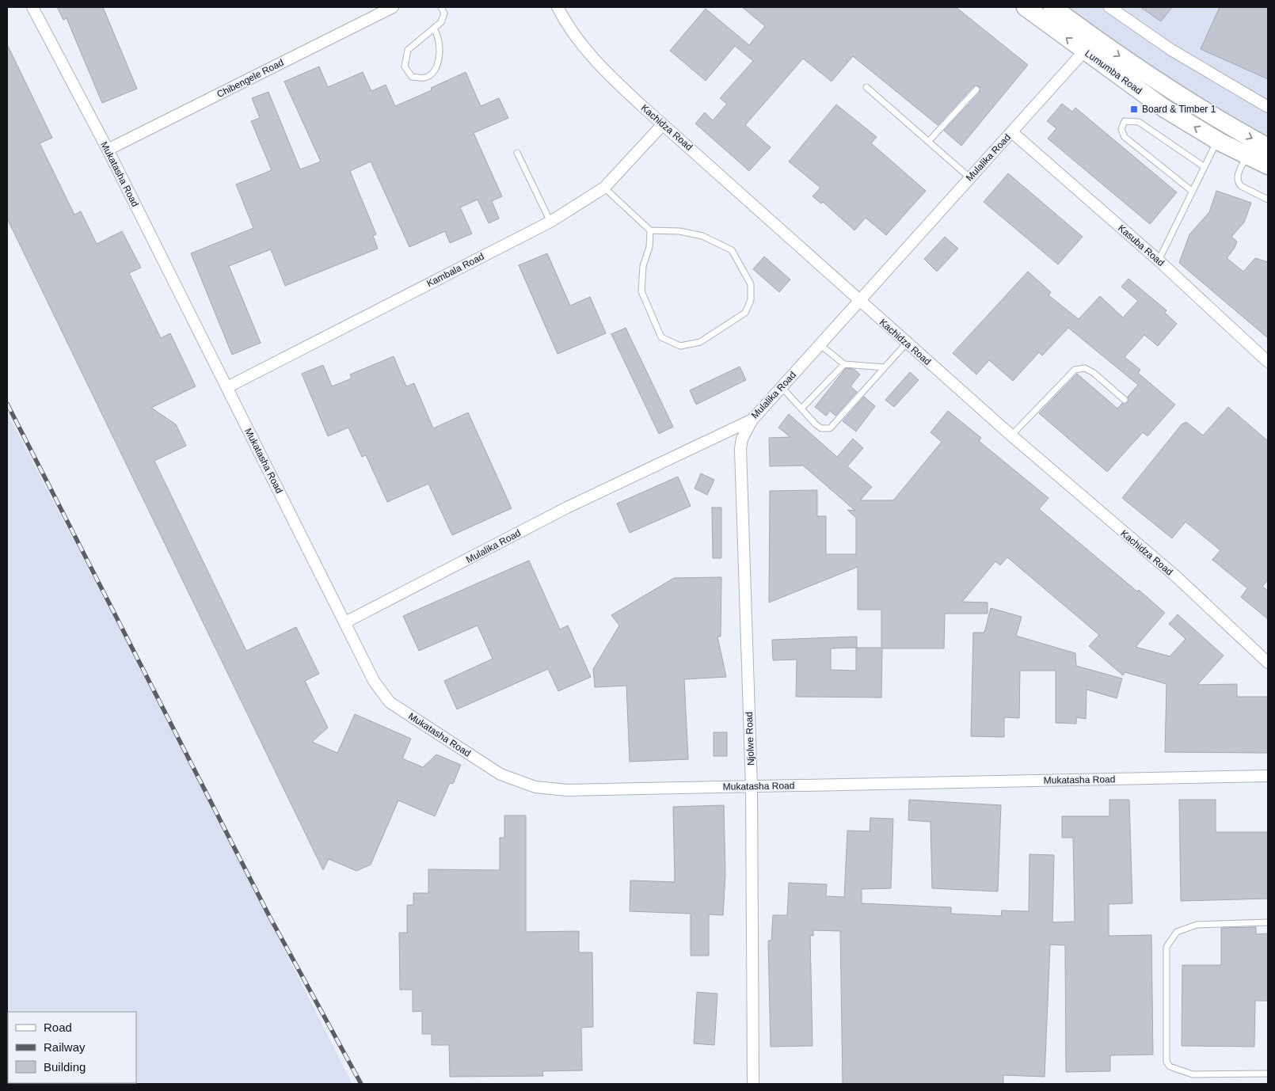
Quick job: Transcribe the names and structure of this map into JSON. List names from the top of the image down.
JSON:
{
  "streets": {
    "main road": ["Lumumba Road"],
    "street": [
      "Chibengele Road",
      "Kachidza Road",
      "Mulalika Road",
      "Mukatasha Road",
      "Kasuba Road",
      "Kambala Road",
      "Njolwe Road"
    ]
  },
  "crossings": [
    ["Lumumba Road", "Mulalika Road"],
    ["Chibengele Road", "Mukatasha Road"],
    ["Kachidza Road", "Mulalika Road"],
    ["Kachidza Road", "Kambala Road"],
    ["Mulalika Road", "Mukatasha Road"],
    ["Mulalika Road", "Kasuba Road"],
    ["Mulalika Road", "Njolwe Road"],
    ["Mukatasha Road", "Kambala Road"],
    ["Mukatasha Road", "Njolwe Road"]
  ],
  "places": {
    "transit": ["Board & Timber 1"]
  },
  "legend": ["Road", "Railway", "Building"]
}
